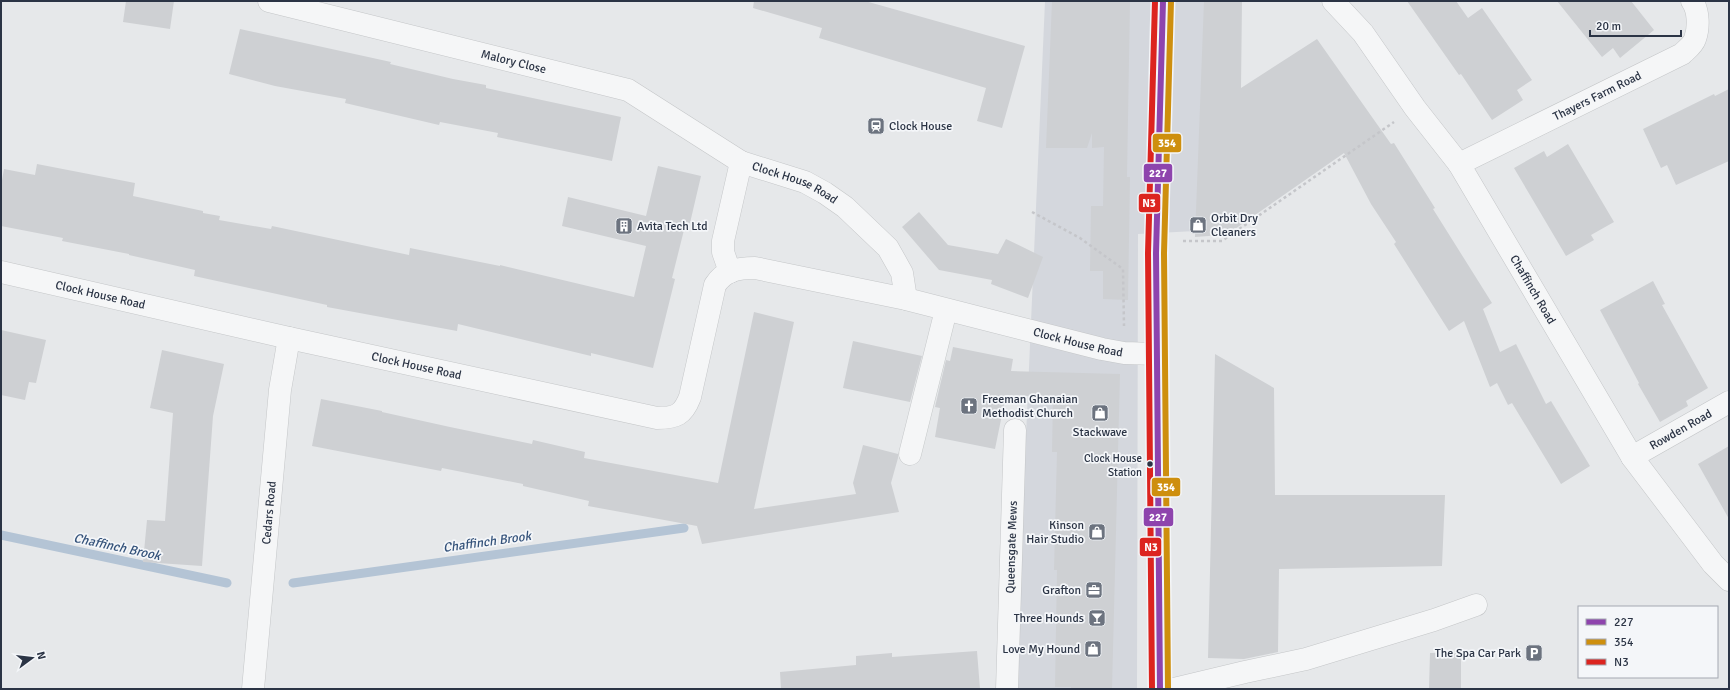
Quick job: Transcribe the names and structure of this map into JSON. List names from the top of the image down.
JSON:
{
  "streets": {
    "street": [
      "Malory Close",
      "Thayers Farm Road",
      "Clock House Road",
      "Chaffinch Road",
      "Rowden Road",
      "Cedars Road",
      "Queensgate Mews"
    ]
  },
  "crossings": [
    ["Malory Close", "Clock House Road"],
    ["Thayers Farm Road", "Chaffinch Road"],
    ["Clock House Road", "Cedars Road"],
    ["Chaffinch Road", "Rowden Road"]
  ],
  "water": ["Chaffinch Brook"],
  "places": {
    "station": ["Clock House"],
    "shop": [
      "Orbit Dry Cleaners",
      "Stackwave",
      "Kinson Hair Studio",
      "Love My Hound"
    ],
    "building": ["Avita Tech Ltd"],
    "church": ["Freeman Ghanaian Methodist Church"],
    "other": ["Clock House Station"],
    "office": ["Grafton"],
    "bar": ["Three Hounds"],
    "parking": ["The Spa Car Park"]
  },
  "lines": ["transit line 227", "transit line 354", "transit line N3"],
  "legend": ["227", "354", "N3"],
  "scale_bar": "20 m",
  "north": "right"
}
